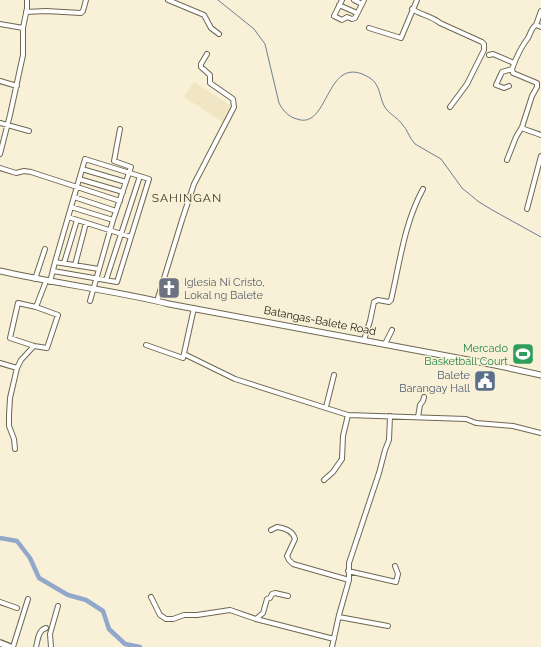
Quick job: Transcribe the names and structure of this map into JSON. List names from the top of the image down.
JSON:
{
  "streets": {
    "main road": ["Batangas-Balete Road"]
  },
  "districts": ["SAHINGAN"],
  "places": {
    "church": ["Iglesia Ni Cristo, Lokal ng Balete"],
    "sports": ["Mercado Basketball Court"],
    "public building": ["Balete Barangay Hall"]
  }
}
